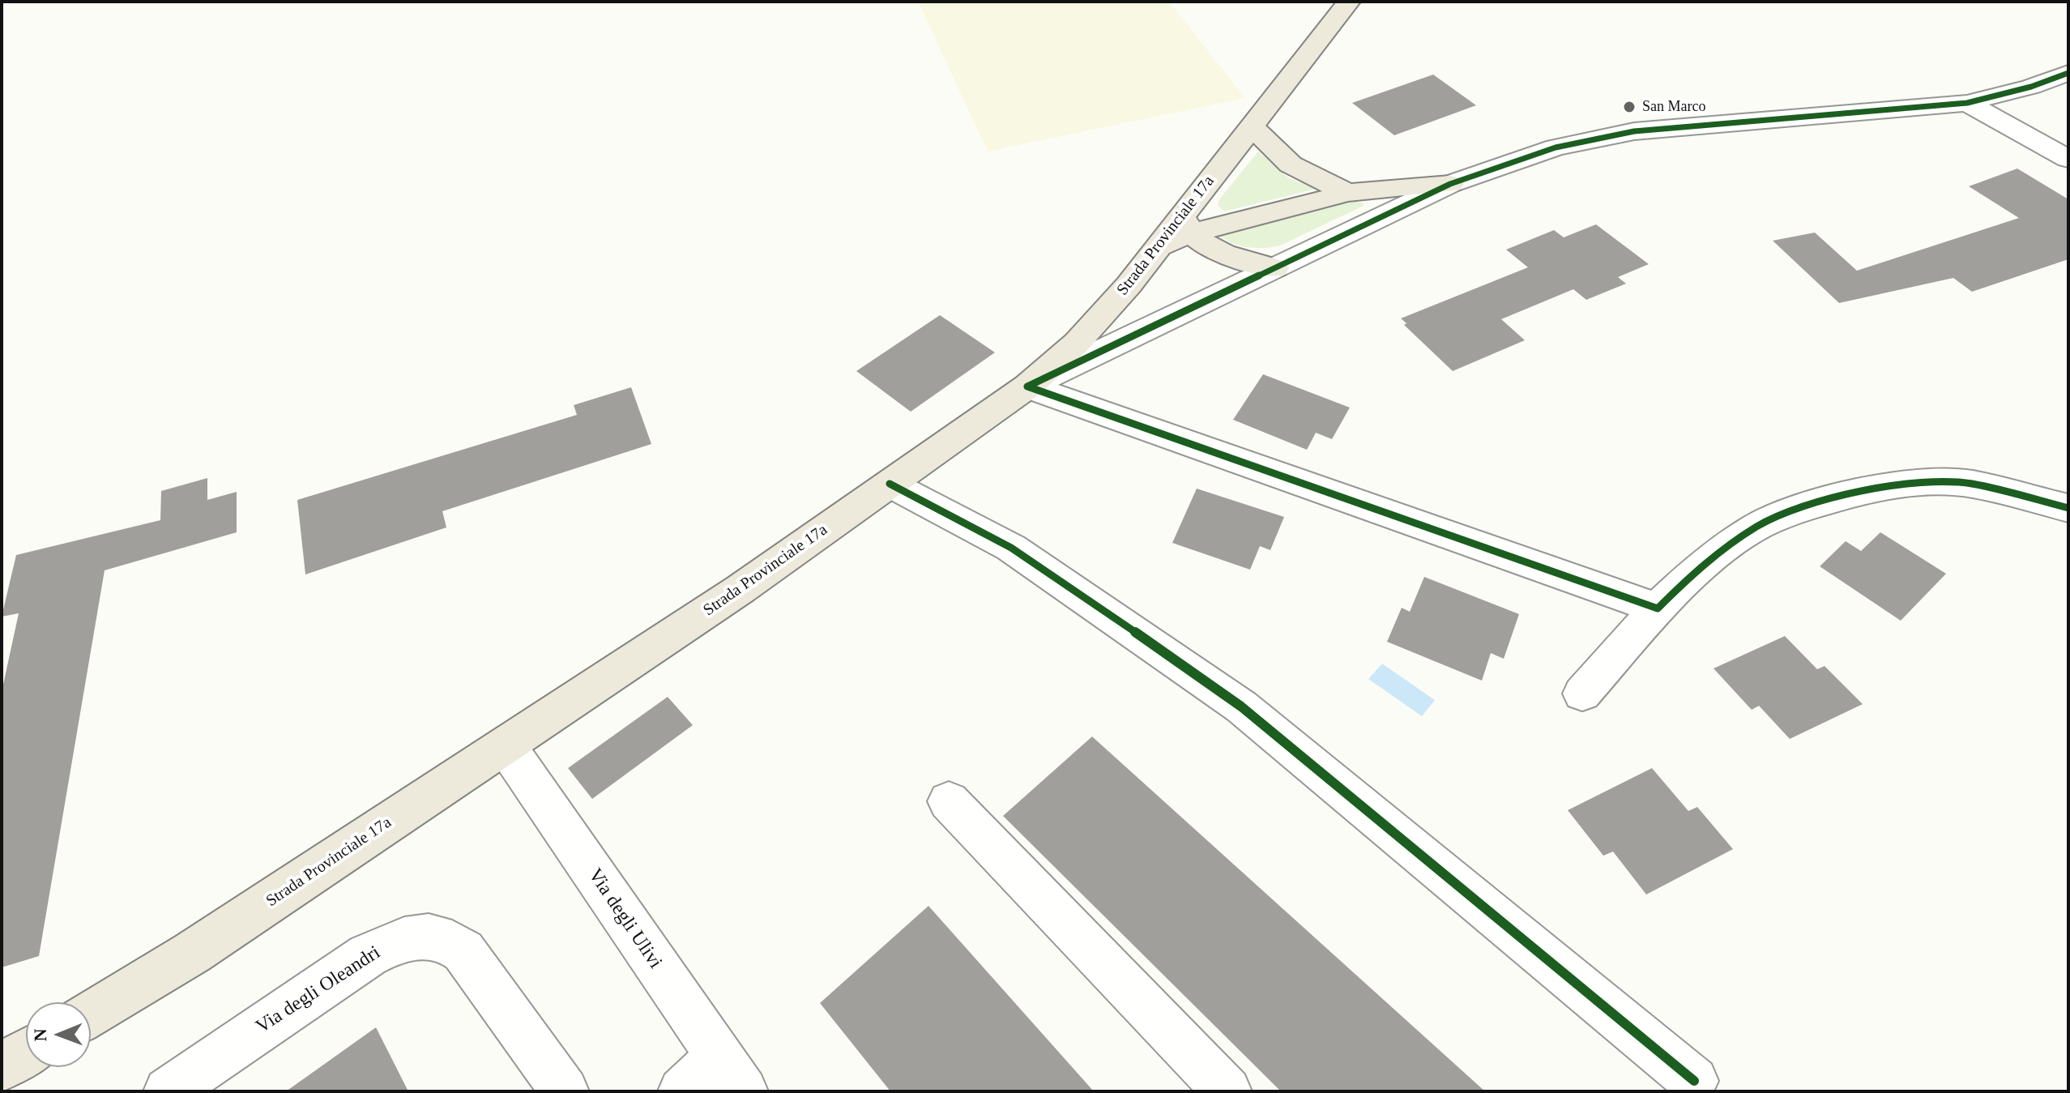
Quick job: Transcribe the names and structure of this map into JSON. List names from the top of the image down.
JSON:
{
  "streets": {
    "main road": ["Strada Provinciale 17a"],
    "street": ["Via degli Ulivi", "Via degli Oleandri"]
  },
  "crossings": [
    ["Strada Provinciale 17a", "Via degli Ulivi"]
  ],
  "places": ["San Marco"],
  "north": "left"
}
